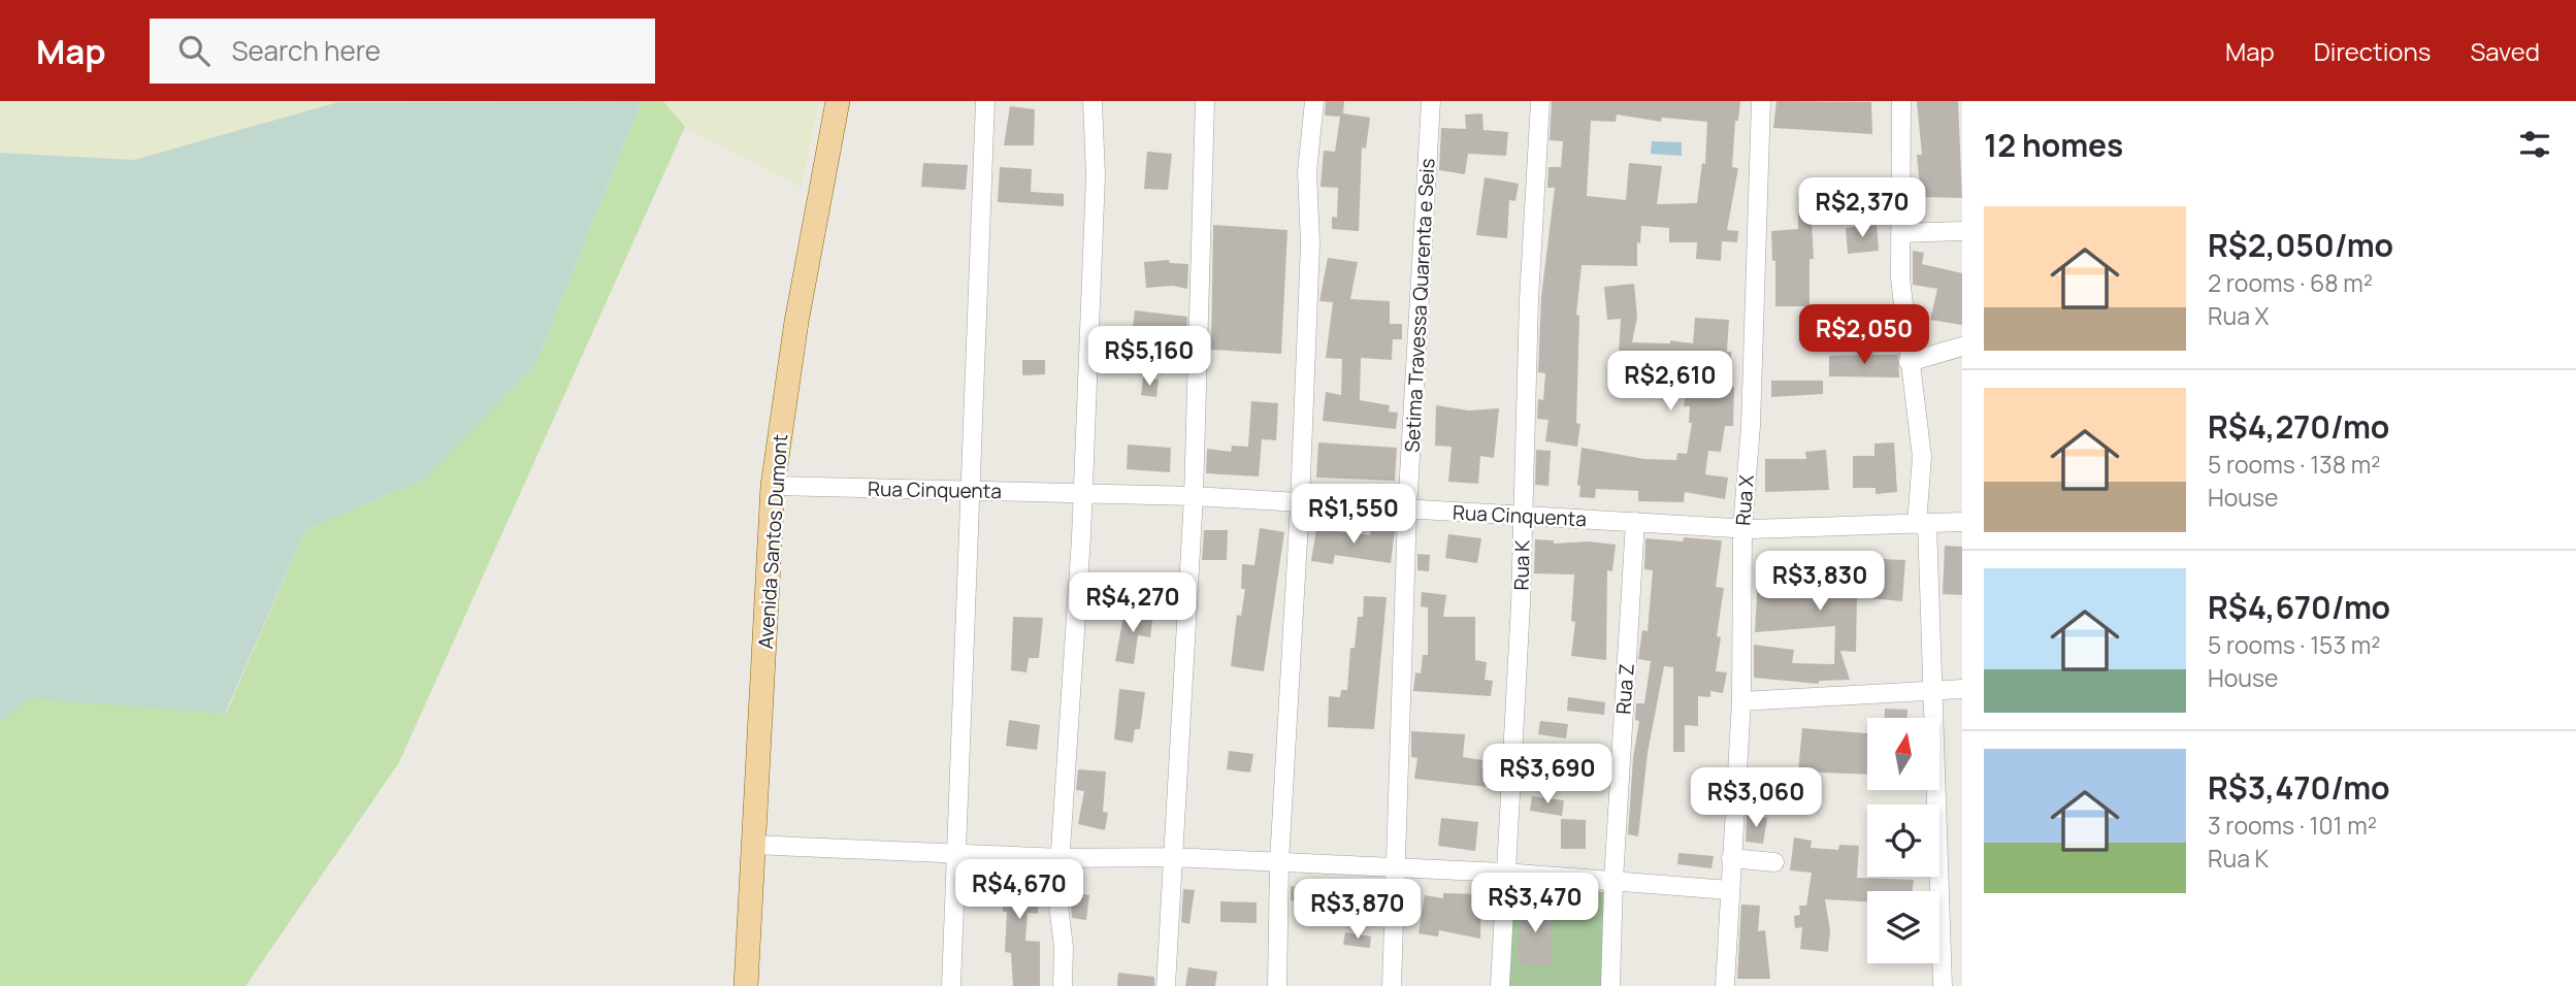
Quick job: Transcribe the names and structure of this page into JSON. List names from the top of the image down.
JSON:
{
  "streets": {
    "main road": ["Avenida Santos Dumont"],
    "street": [
      "Setima Travessa Quarenta e Seis",
      "Rua Cinquenta",
      "Rua X",
      "Rua K",
      "Rua Z"
    ]
  },
  "crossings": [
    ["Setima Travessa Quarenta e Seis", "Rua Cinquenta"],
    ["Rua Cinquenta", "Rua X"],
    ["Rua Cinquenta", "Avenida Santos Dumont"],
    ["Rua Cinquenta", "Rua K"],
    ["Rua Cinquenta", "Rua Z"]
  ],
  "north": "top",
  "page": {
    "header": "Map",
    "search": "Search here",
    "nav": ["Map", "Directions", "Saved"],
    "heading": "12 homes",
    "price": [
      "R$2,370",
      "R$2,050",
      "R$5,160",
      "R$2,610",
      "R$1,550",
      "R$3,830",
      "R$4,270",
      "R$3,690",
      "R$3,060",
      "R$4,670",
      "R$3,470",
      "R$3,870"
    ],
    "list": [
      {
        "name": "R$2,050/mo",
        "note": "2 rooms · 68 m² · Rua X"
      },
      {
        "name": "R$4,270/mo",
        "note": "5 rooms · 138 m² · House"
      },
      {
        "name": "R$4,670/mo",
        "note": "5 rooms · 153 m² · House"
      },
      {
        "name": "R$3,470/mo",
        "note": "3 rooms · 101 m² · Rua K"
      }
    ]
  }
}
